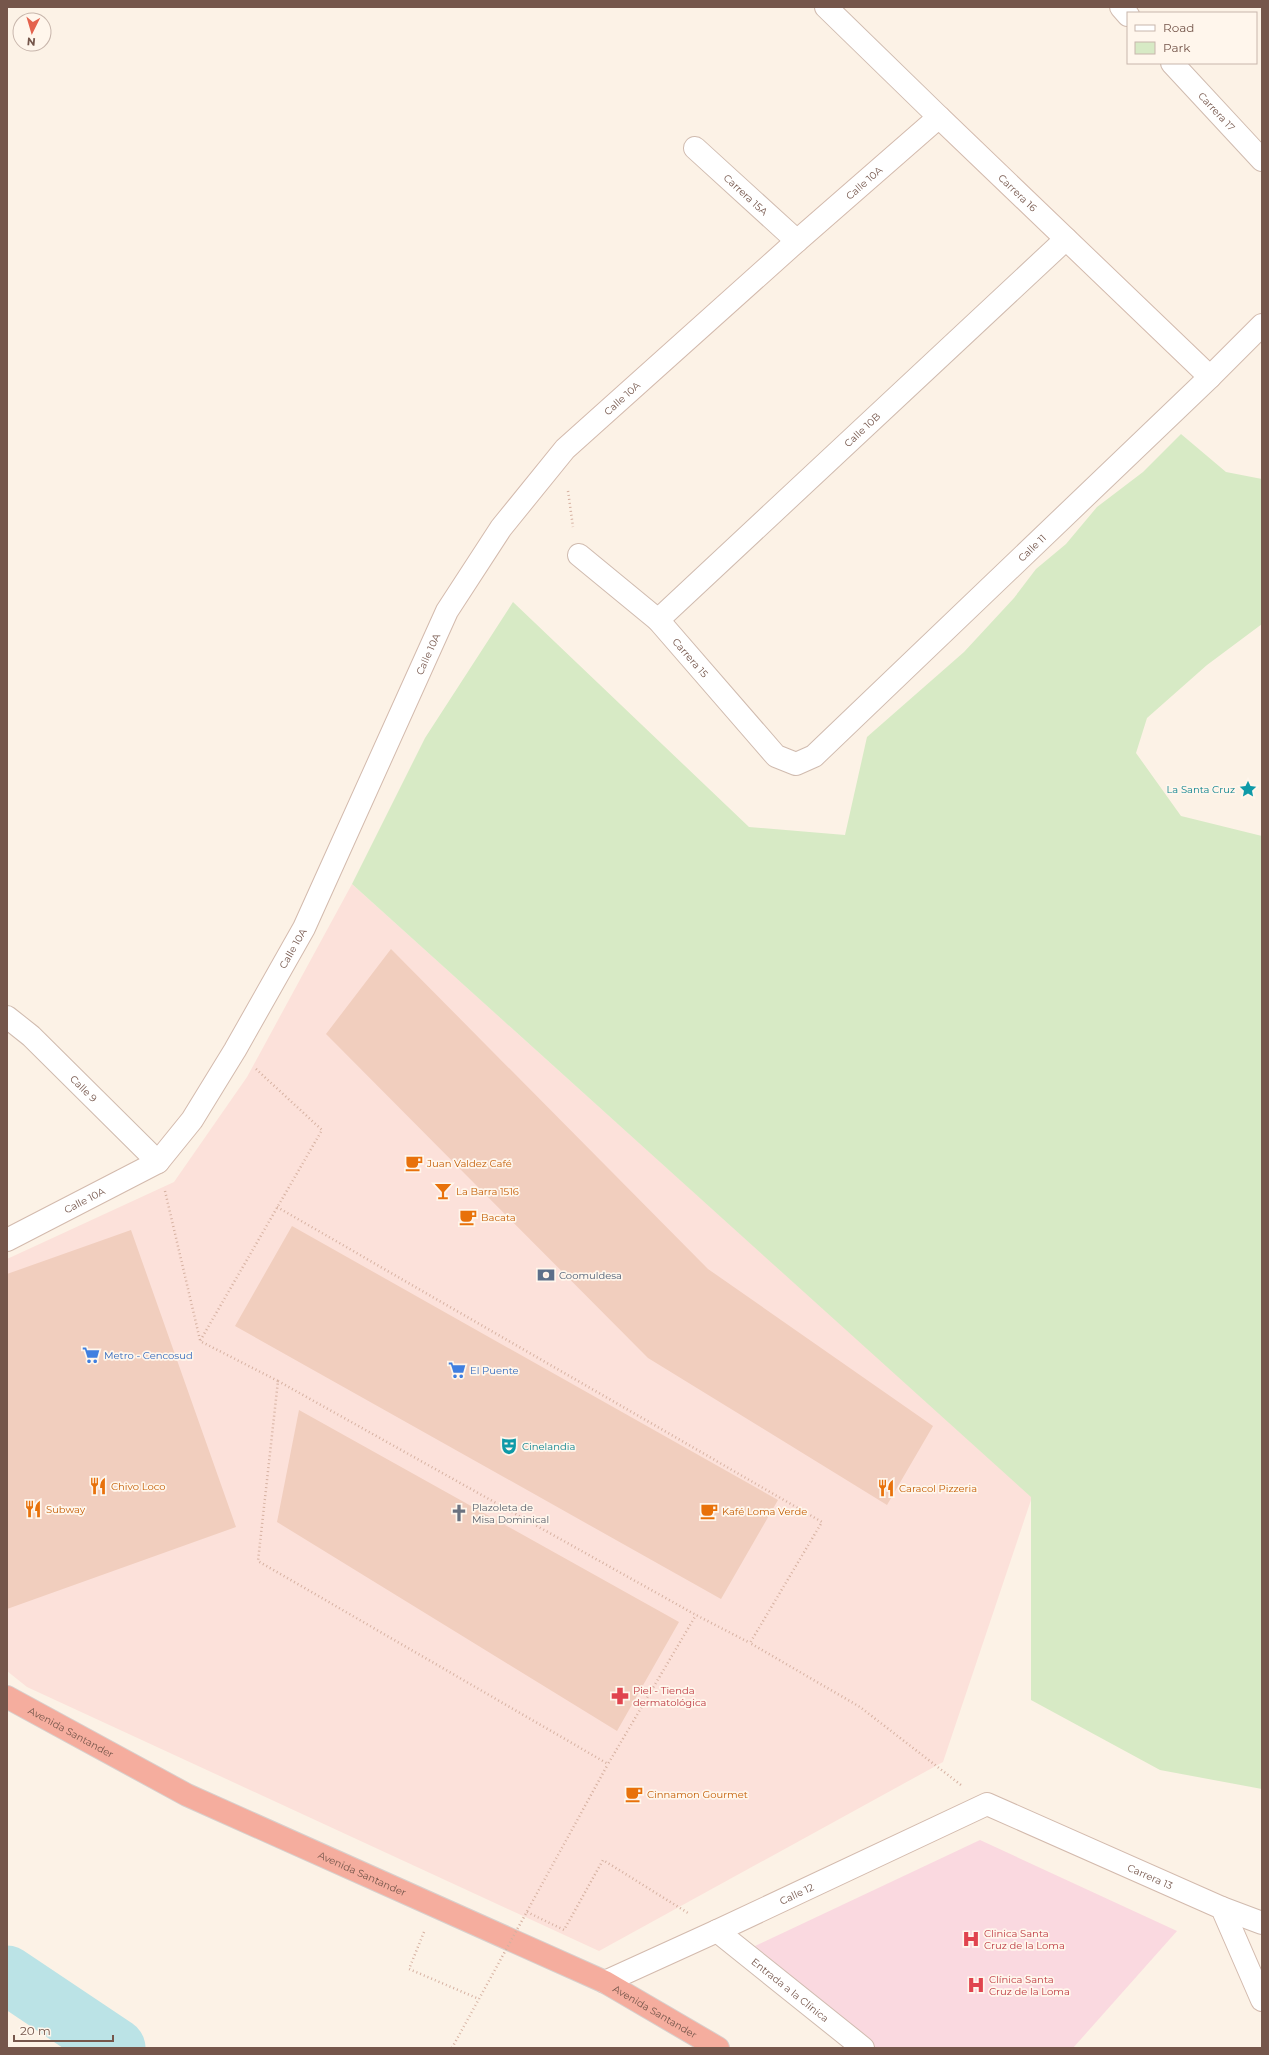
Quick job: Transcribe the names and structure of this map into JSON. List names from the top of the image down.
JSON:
{
  "streets": {
    "highway": ["Avenida Santander"],
    "street": [
      "Carrera 17",
      "Calle 10A",
      "Carrera 16",
      "Carrera 15A",
      "Calle 10B",
      "Calle 11",
      "Carrera 15",
      "Calle 9",
      "Carrera 13",
      "Calle 12",
      "Entrada a la Clínica"
    ]
  },
  "crossings": [
    ["Calle 10A", "Carrera 16"],
    ["Calle 10A", "Carrera 15A"],
    ["Calle 10A", "Calle 9"],
    ["Carrera 16", "Calle 10B"],
    ["Carrera 16", "Calle 11"],
    ["Calle 10B", "Carrera 15"],
    ["Calle 11", "Carrera 15"],
    ["Avenida Santander", "Calle 12"],
    ["Carrera 13", "Calle 12"],
    ["Calle 12", "Entrada a la Clínica"]
  ],
  "places": {
    "place": ["La Santa Cruz"],
    "cafe": [
      "Juan Valdez Café",
      "Bacata",
      "Kafé Loma Verde",
      "Cinnamon Gourmet"
    ],
    "bar": ["La Barra 1516"],
    "bank": ["Coomuldesa"],
    "supermarket": ["Metro - Cencosud", "El Puente"],
    "theatre": ["Cinelandia"],
    "restaurant": ["Chivo Loco", "Caracol Pizzeria", "Subway"],
    "church": ["Plazoleta de Misa Dominical"],
    "pharmacy": ["Piel - Tienda dermatológica"],
    "hospital": ["Clinica Santa Cruz de la Loma", "Clínica Santa Cruz de la Loma"]
  },
  "legend": ["Road", "Park"],
  "scale_bar": "20 m",
  "north": "bottom"
}
